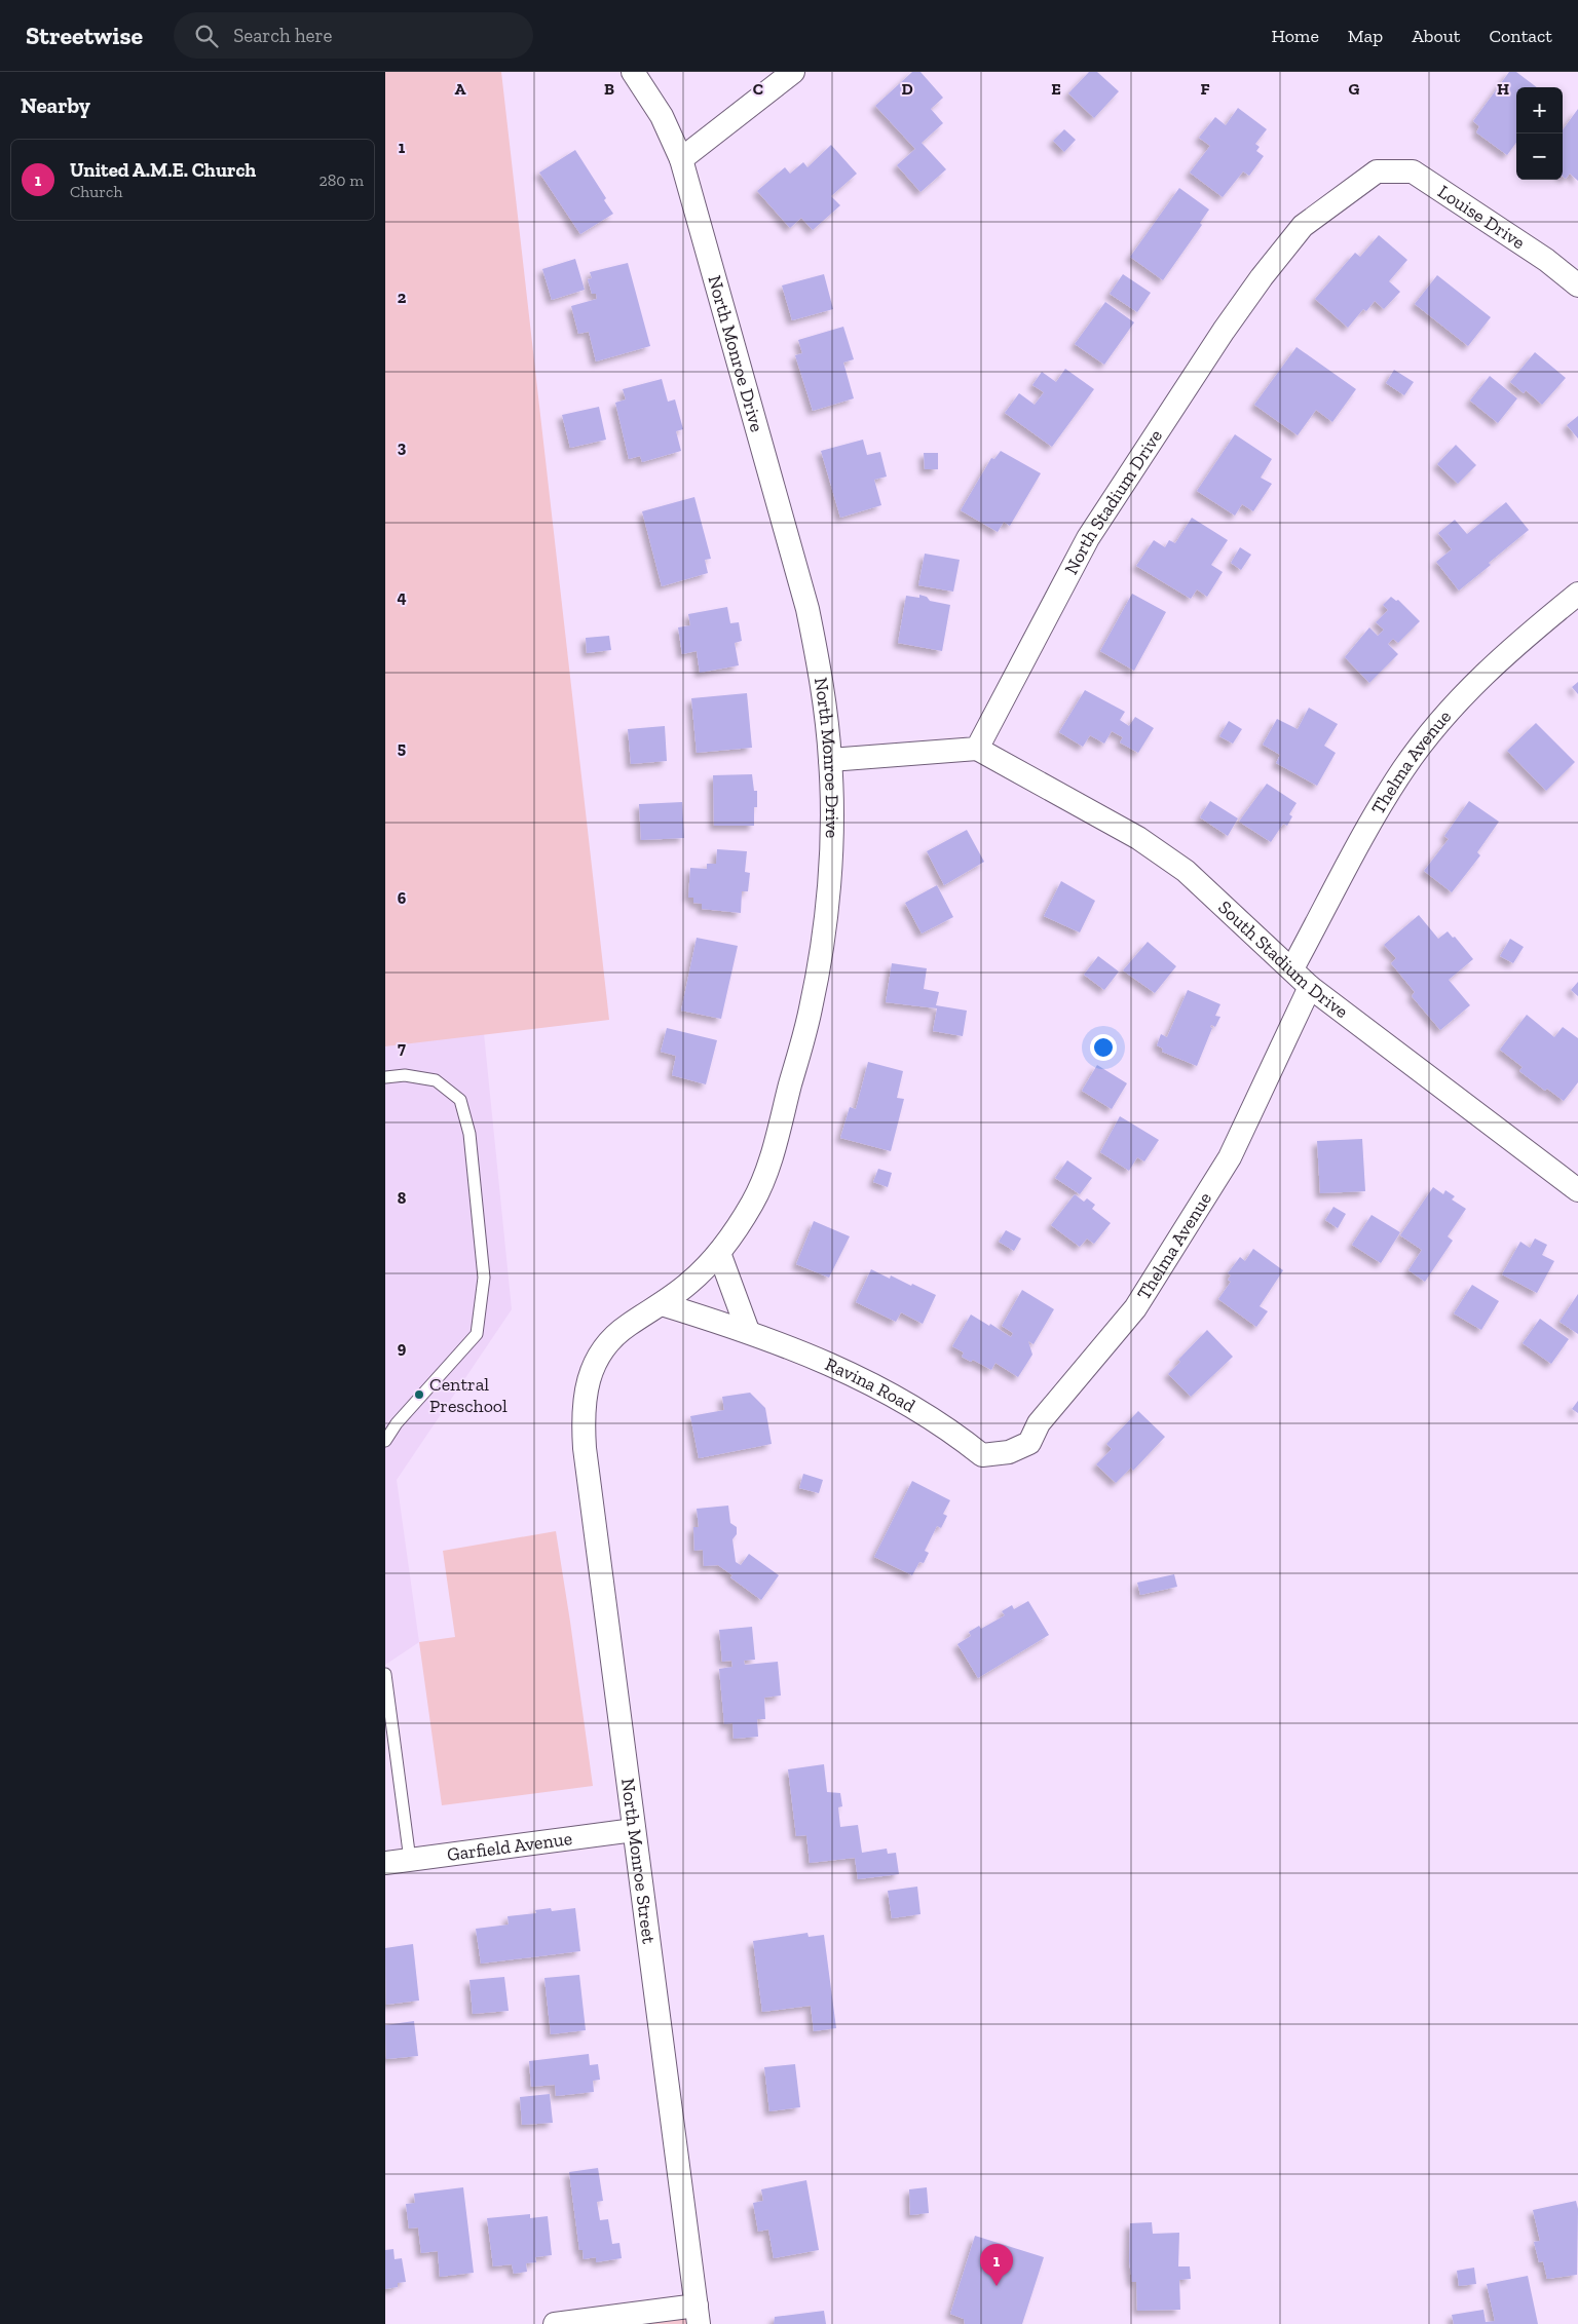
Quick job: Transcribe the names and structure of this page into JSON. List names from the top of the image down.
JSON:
{
  "streets": {
    "street": [
      "Louise Drive",
      "North Monroe Drive",
      "North Stadium Drive",
      "Thelma Avenue",
      "South Stadium Drive",
      "Ravina Road",
      "Garfield Avenue",
      "North Monroe Street"
    ]
  },
  "crossings": [
    ["Louise Drive", "North Stadium Drive"],
    ["North Monroe Drive", "Ravina Road"],
    ["North Monroe Drive", "North Monroe Street"],
    ["North Stadium Drive", "South Stadium Drive"],
    ["Thelma Avenue", "South Stadium Drive"],
    ["Thelma Avenue", "Ravina Road"],
    ["Garfield Avenue", "North Monroe Street"]
  ],
  "places": ["Central Preschool"],
  "page": {
    "header": "Streetwise",
    "search": "Search here",
    "nav": [
      "Home",
      "Map",
      "About",
      "Contact"
    ],
    "heading": "Nearby",
    "map_buttons": ["+", "−"],
    "list": [
      {
        "mark": "1",
        "name": "United A.M.E. Church",
        "note": "Church",
        "value": "280 m"
      }
    ],
    "pins": "1"
  },
  "grid": {
    "columns": [
      "A",
      "B",
      "C",
      "D",
      "E",
      "F",
      "G",
      "H"
    ],
    "rows": [
      "1",
      "2",
      "3",
      "4",
      "5",
      "6",
      "7",
      "8",
      "9"
    ]
  }
}
